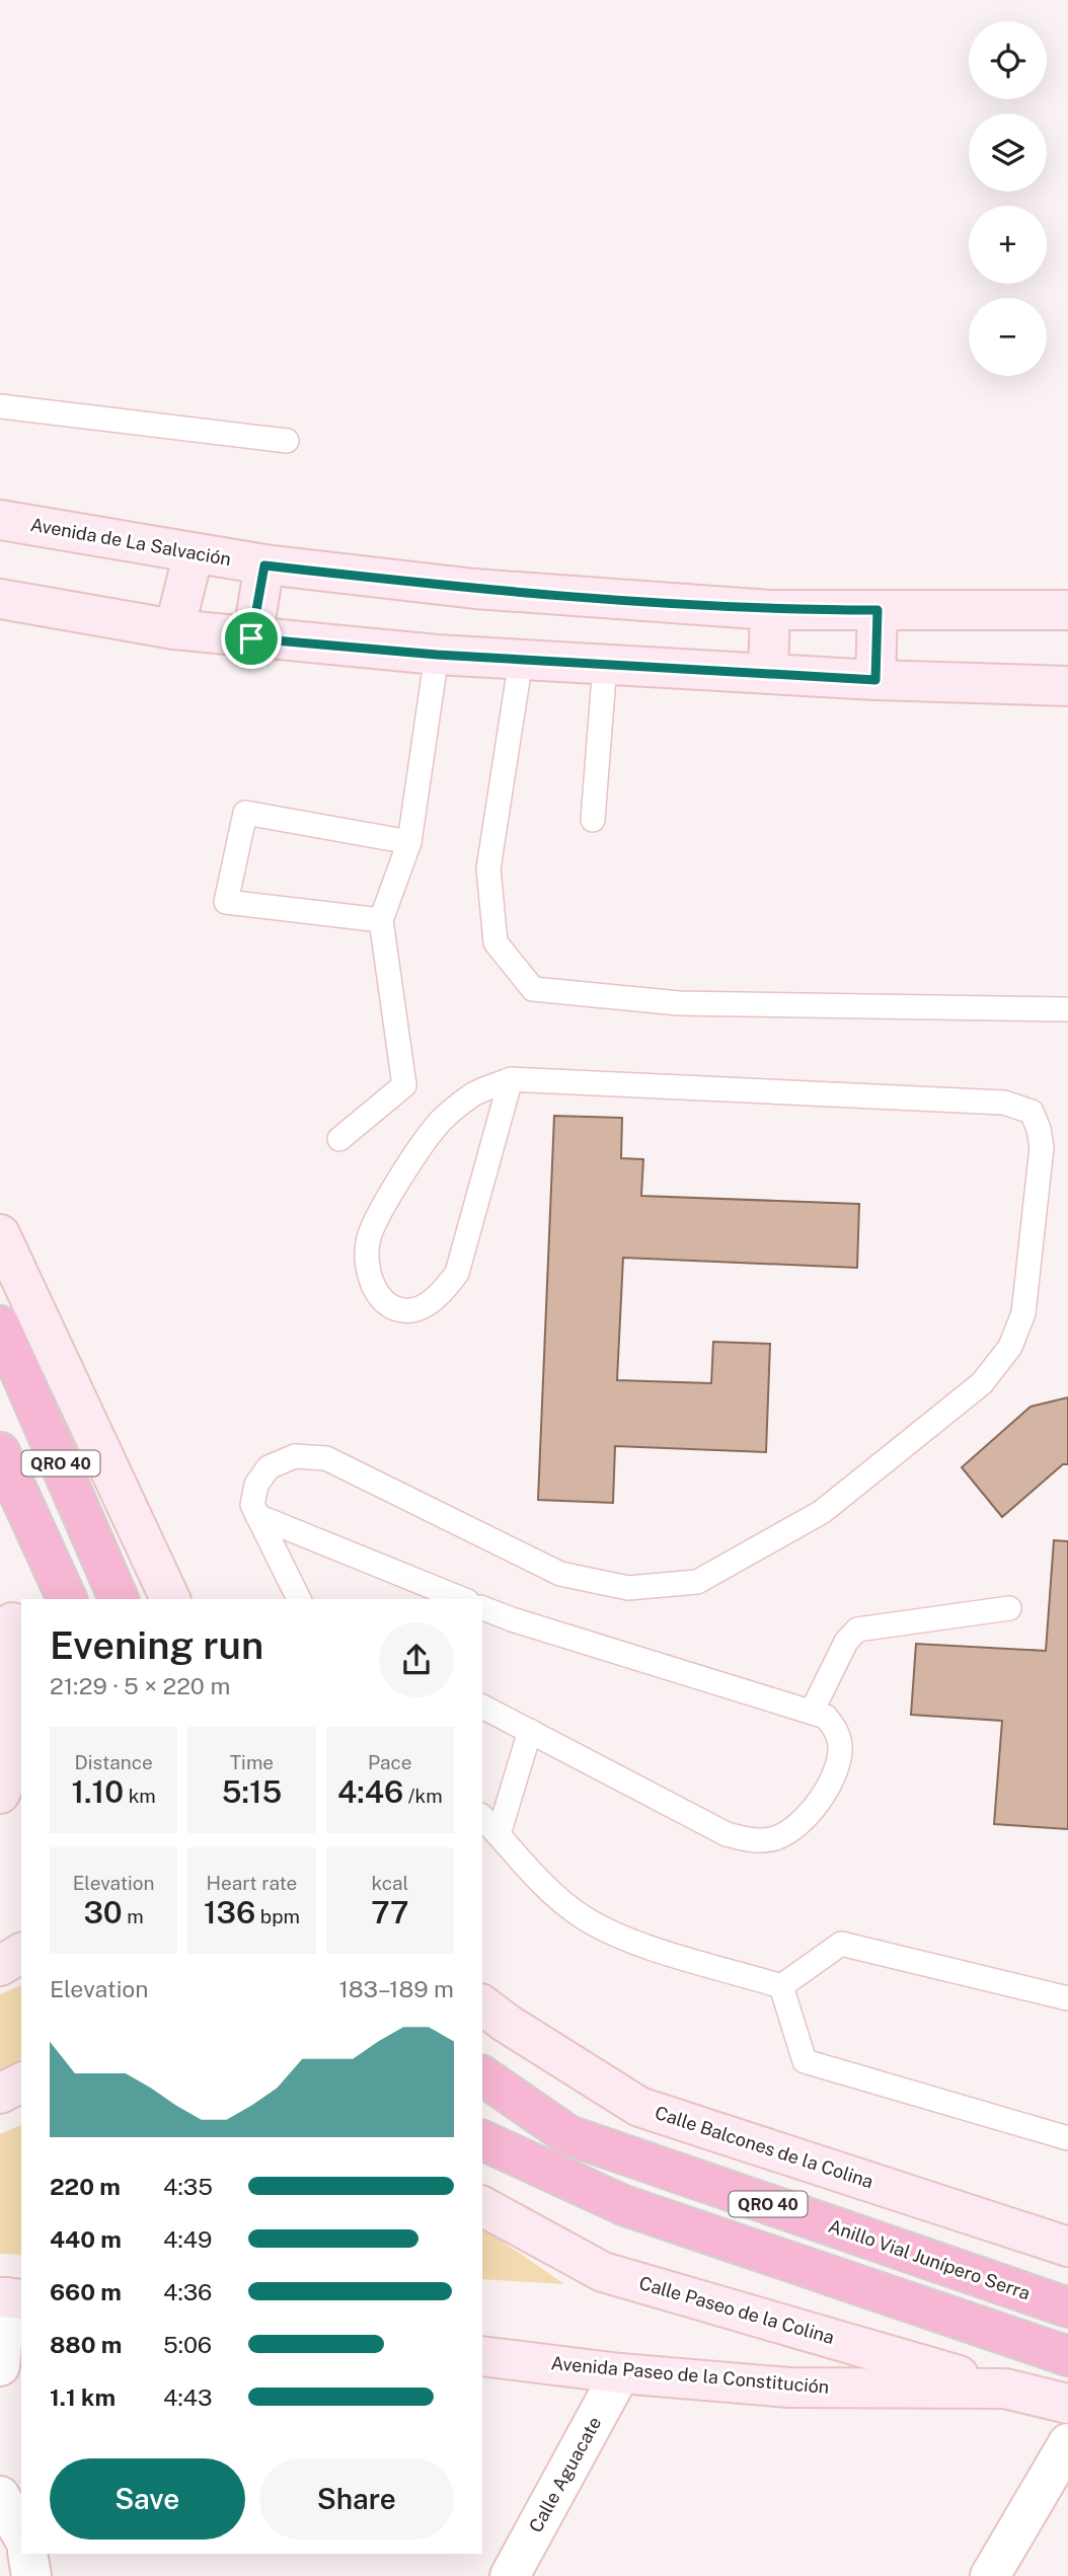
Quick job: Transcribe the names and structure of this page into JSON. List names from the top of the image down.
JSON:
{
  "streets": {
    "highway": ["QRO 40", "Anillo Vial Junípero Serra"],
    "street": [
      "Avenida de La Salvación",
      "Calle Balcones de la Colina",
      "Calle Paseo de la Colina",
      "Avenida Paseo de la Constitución",
      "Calle Aguacate"
    ]
  },
  "crossings": [
    ["Calle Paseo de la Colina", "Avenida Paseo de la Constitución"],
    ["Avenida Paseo de la Constitución", "Calle Aguacate"]
  ],
  "page": {
    "map_buttons": ["+", "−"],
    "heading": ["Evening run", "21:29 · 5 × 220 m"],
    "stats": [
      ["Distance", "1.10 km"],
      ["Time", "5:15"],
      ["Pace", "4:46 /km"],
      ["Elevation", "30 m"],
      ["Heart rate", "136 bpm"],
      ["kcal", "77"]
    ],
    "chart": ["Elevation", "183–189 m"],
    "list": [
      {
        "name": "220 m",
        "note": "4:35"
      },
      {
        "name": "440 m",
        "note": "4:49"
      },
      {
        "name": "660 m",
        "note": "4:36"
      },
      {
        "name": "880 m",
        "note": "5:06"
      },
      {
        "name": "1.1 km",
        "note": "4:43"
      }
    ],
    "buttons": ["Save", "Share"]
  }
}
